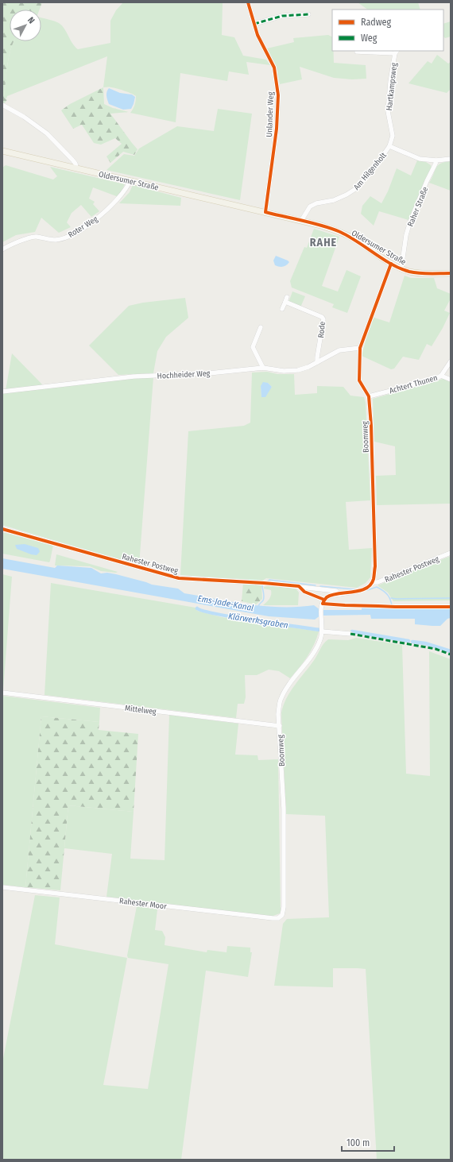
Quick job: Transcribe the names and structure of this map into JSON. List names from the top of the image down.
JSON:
{
  "streets": {
    "main road": ["Oldersumer Straße"],
    "street": [
      "Hartkampsweg",
      "Unlander Weg",
      "Am Hilgenholt",
      "Raher Straße",
      "Roter Weg",
      "Rode",
      "Hochheider Weg",
      "Achtert Thunen",
      "Boomweg",
      "Rahester Postweg",
      "Mittelweg",
      "Rahester Moor"
    ]
  },
  "crossings": [
    ["Hartkampsweg", "Am Hilgenholt"],
    ["Unlander Weg", "Oldersumer Straße"],
    ["Am Hilgenholt", "Oldersumer Straße"],
    ["Oldersumer Straße", "Raher Straße"],
    ["Oldersumer Straße", "Roter Weg"],
    ["Oldersumer Straße", "Boomweg"],
    ["Rode", "Hochheider Weg"],
    ["Hochheider Weg", "Boomweg"],
    ["Achtert Thunen", "Boomweg"],
    ["Boomweg", "Rahester Postweg"],
    ["Boomweg", "Mittelweg"],
    ["Boomweg", "Rahester Moor"]
  ],
  "districts": ["RAHE"],
  "water": ["Ems-Jade-Kanal", "Klärwerksgraben"],
  "legend": ["Radweg", "Weg"],
  "scale_bar": "100 m",
  "north": "top right"
}
